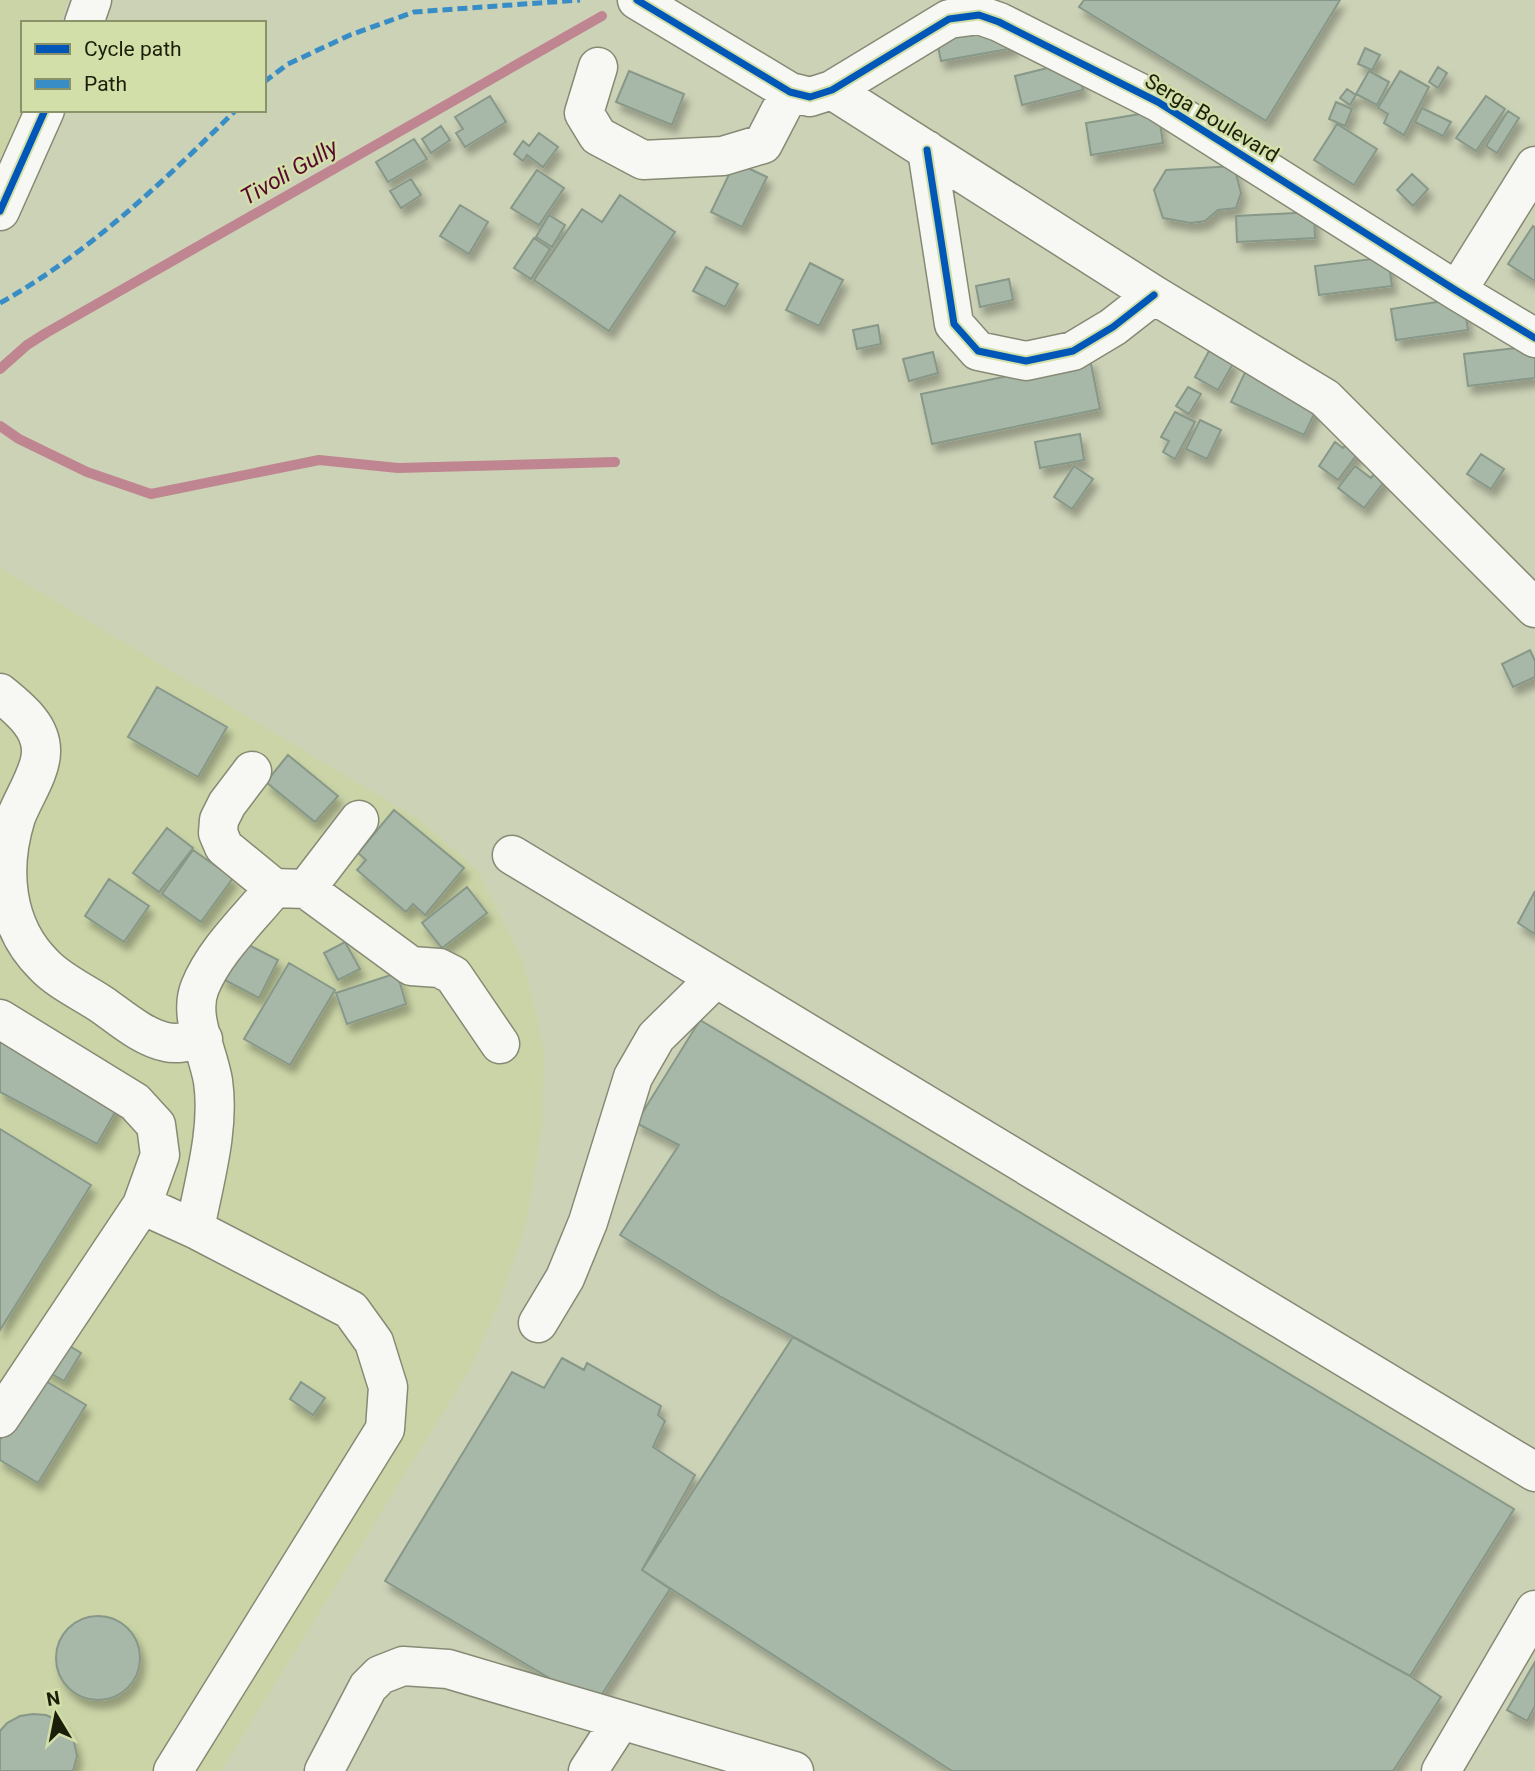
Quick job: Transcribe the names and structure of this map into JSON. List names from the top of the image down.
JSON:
{
  "streets": {
    "street": ["Serga Boulevard"]
  },
  "water": ["Tivoli Gully"],
  "legend": ["Cycle path", "Path"],
  "north": "top"
}
